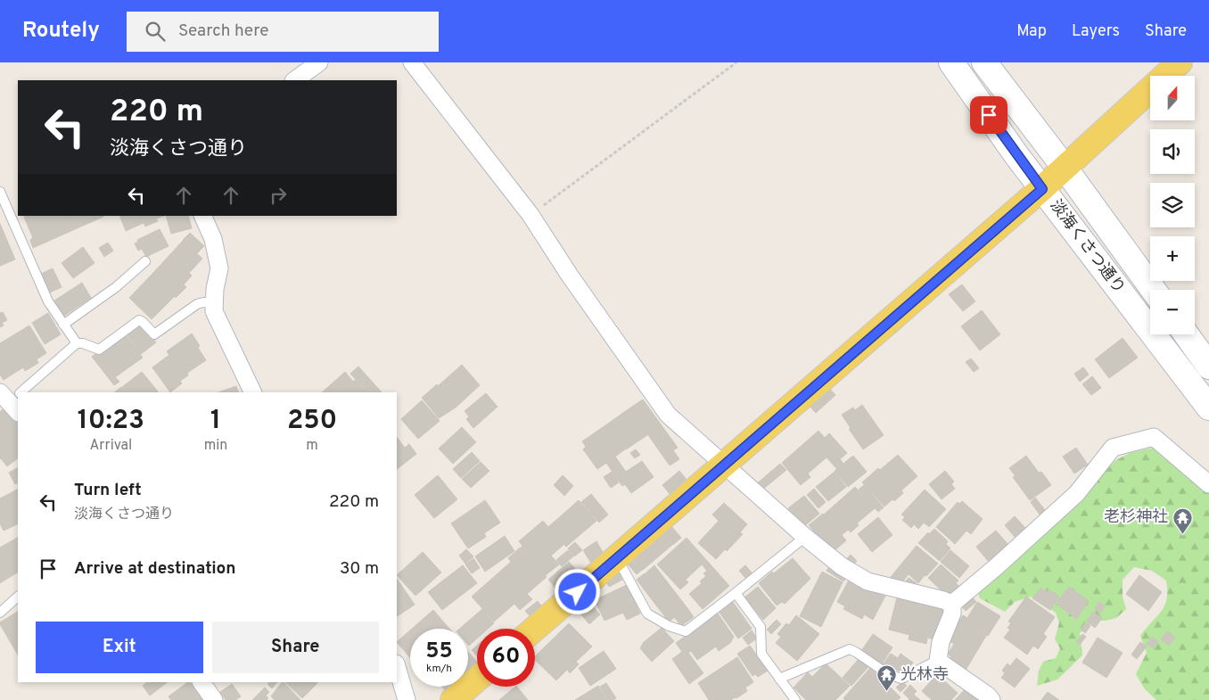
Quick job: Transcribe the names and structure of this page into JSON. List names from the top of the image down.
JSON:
{
  "streets": {
    "street": ["淡海くさつ通り"]
  },
  "places": {
    "temple": ["老杉神社", "光林寺"]
  },
  "north": "top",
  "page": {
    "header": "Routely",
    "search": "Search here",
    "nav": ["Map", "Layers", "Share"],
    "map_buttons": ["+", "−"],
    "turn": ["220 m", "淡海くさつ通り"],
    "eta": [
      "10:23",
      "Arrival",
      "1",
      "min",
      "250",
      "m"
    ],
    "list": [
      {
        "name": "Turn left",
        "note": "淡海くさつ通り",
        "value": "220 m"
      },
      {
        "name": "Arrive at destination",
        "value": "30 m"
      }
    ],
    "buttons": ["Exit", "Share"],
    "speed": "55 km/h",
    "limit": "60"
  }
}
